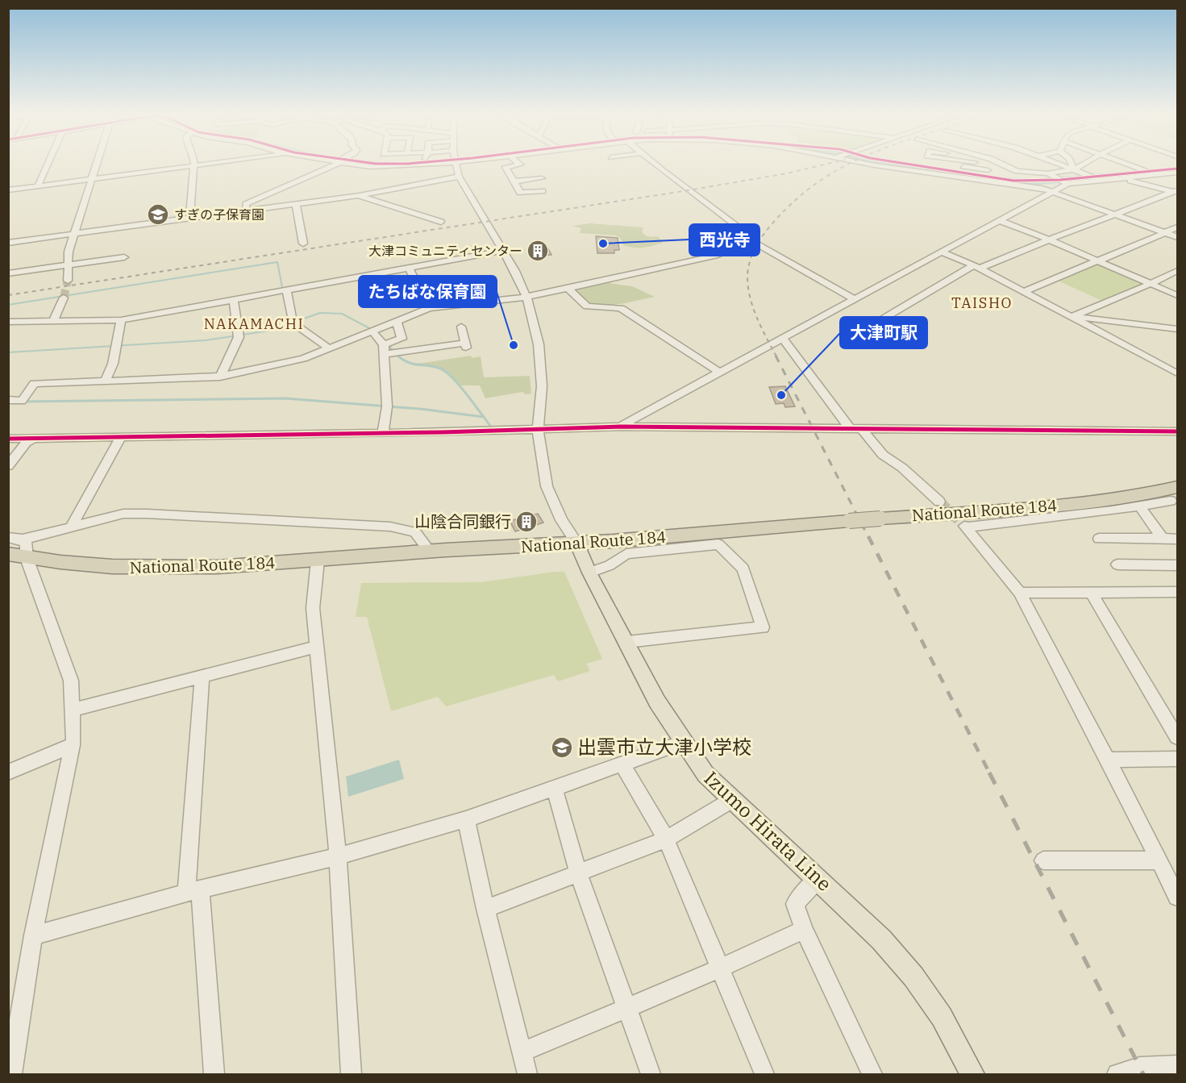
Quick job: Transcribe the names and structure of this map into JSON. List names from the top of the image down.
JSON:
{
  "streets": {
    "highway": ["National Route 184"],
    "main road": ["Izumo Hirata Line"]
  },
  "crossings": [
    ["National Route 184", "Izumo Hirata Line"]
  ],
  "districts": ["TAISHO", "NAKAMACHI"],
  "places": {
    "school or university": ["すぎの子保育園", "出雲市立大津小学校"],
    "other": ["西光寺", "たちばな保育園", "大津町駅"],
    "building": ["大津コミュニティセンター", "山陰合同銀行"]
  }
}
